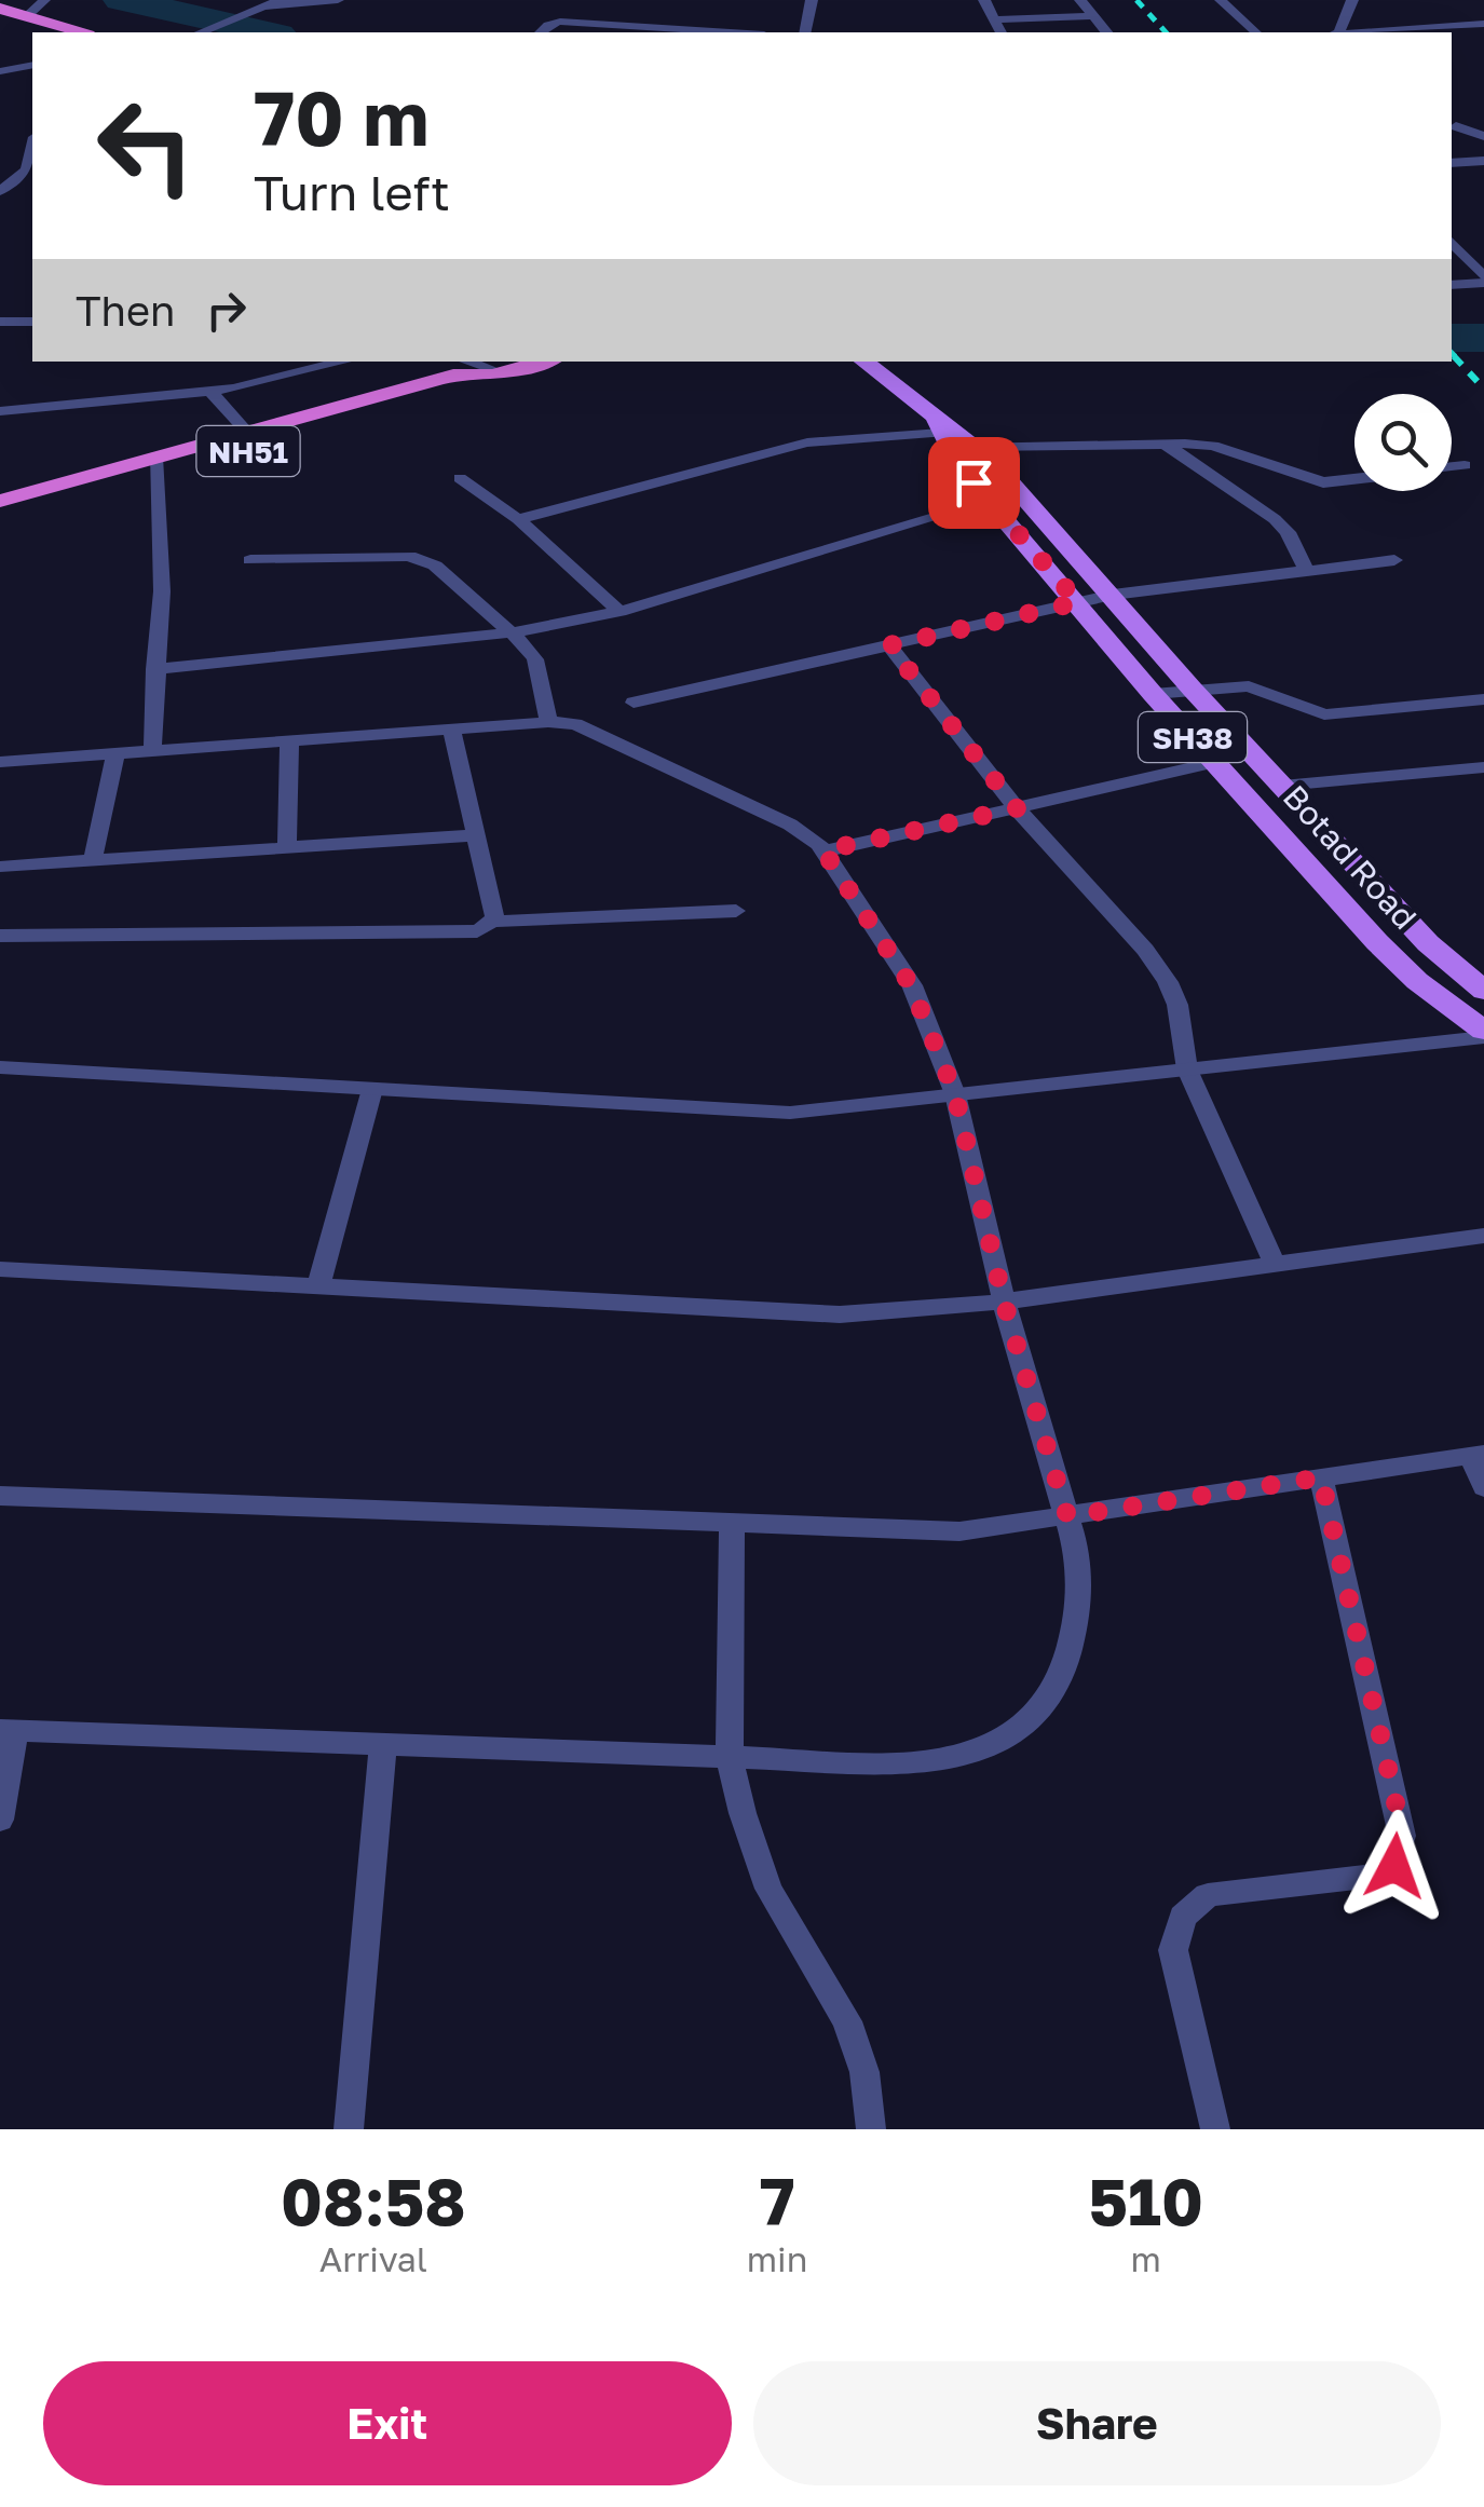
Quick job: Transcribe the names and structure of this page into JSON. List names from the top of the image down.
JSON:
{
  "streets": {
    "highway": ["NH51"],
    "main road": ["SH38", "Botad Road"]
  },
  "page": {
    "turn": ["70 m", "Turn left"],
    "then": "Then",
    "eta": [
      "08:58",
      "Arrival",
      "7",
      "min",
      "510",
      "m"
    ],
    "buttons": ["Exit", "Share"]
  }
}
